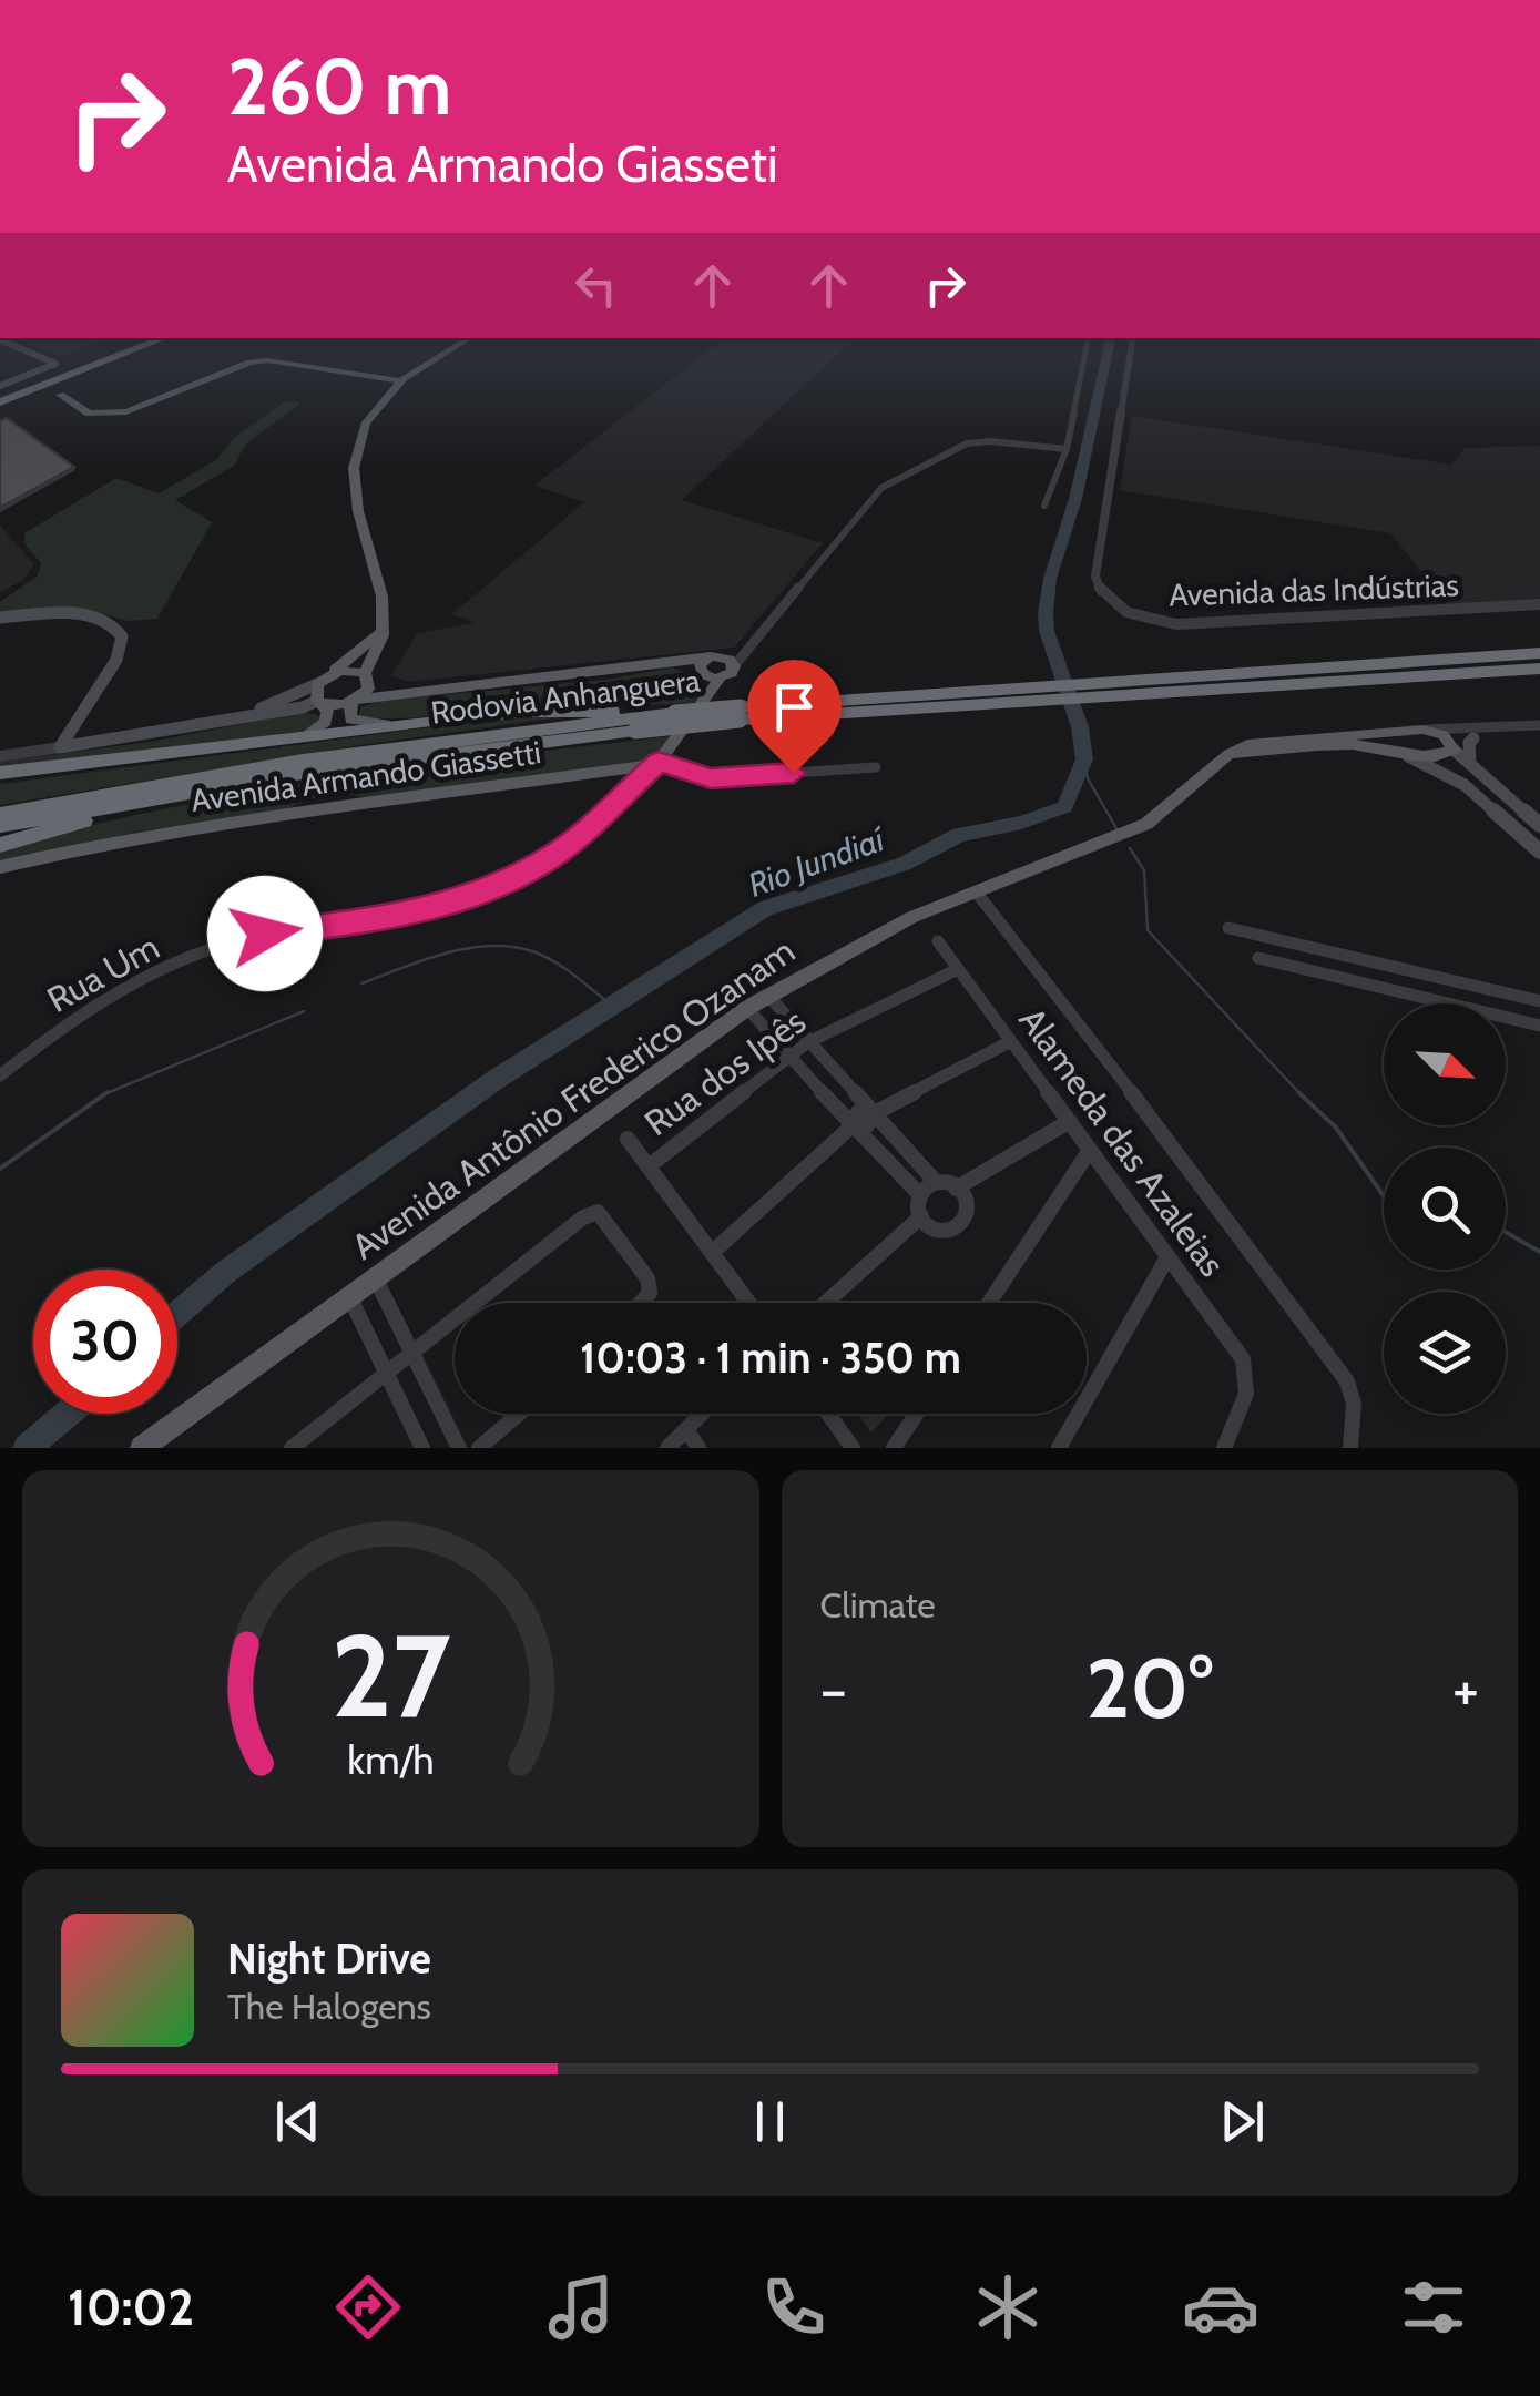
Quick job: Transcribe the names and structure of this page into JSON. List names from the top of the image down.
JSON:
{
  "streets": {
    "highway": ["Rodovia Anhanguera"],
    "main road": ["Avenida Armando Giassetti", "Avenida Antônio Frederico Ozanam"],
    "street": [
      "Avenida das Indústrias",
      "Rua Um",
      "Rua dos Ipês",
      "Alameda das Azaleias"
    ]
  },
  "crossings": [
    ["Avenida Armando Giassetti", "Rua Um"],
    ["Rua dos Ipês", "Alameda das Azaleias"]
  ],
  "water": ["Rio Jundiaí"],
  "north": "bottom right",
  "page": {
    "turn": ["260 m", "Avenida Armando Giasseti"],
    "limit": "30",
    "trip": "10:03 · 1 min · 350 m",
    "tile": "Climate",
    "heat": ["−", "20°", "+"],
    "song": ["Night Drive", "The Halogens"],
    "tabs": "10:02",
    "gauge": ["27", "km/h"]
  }
}
